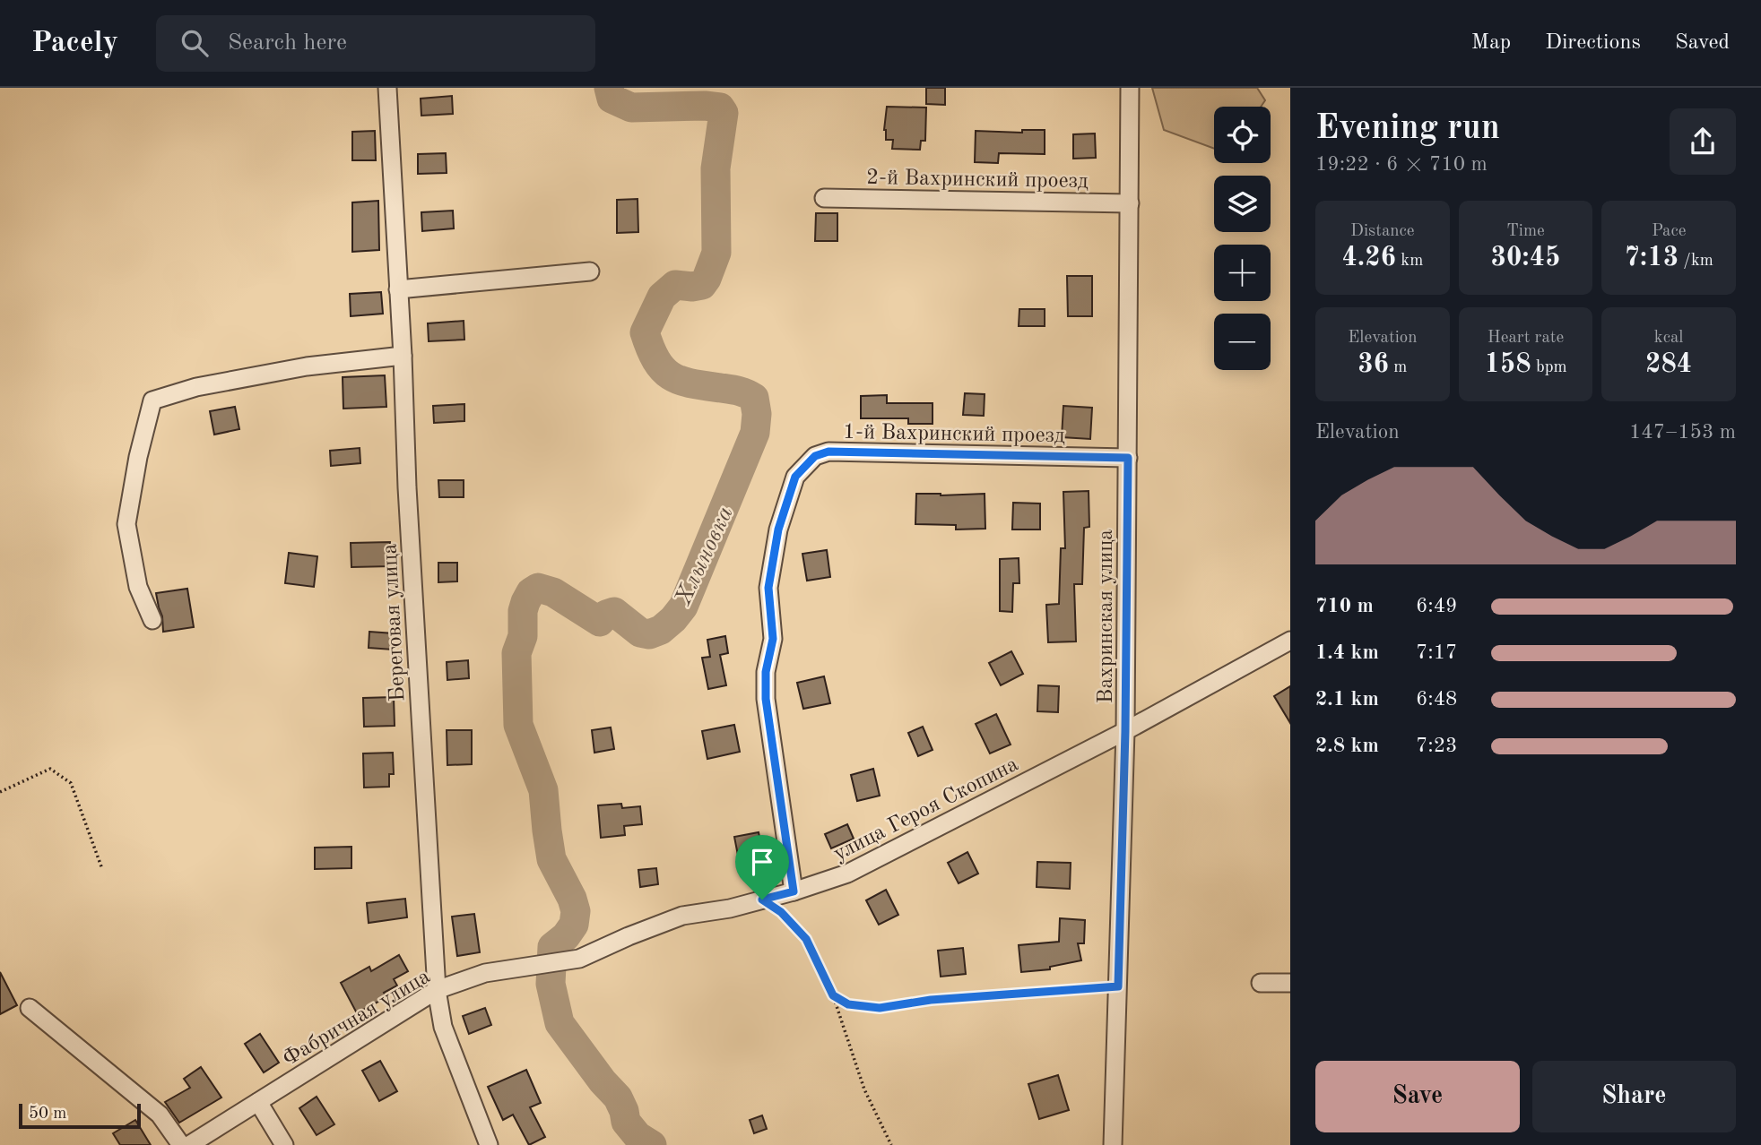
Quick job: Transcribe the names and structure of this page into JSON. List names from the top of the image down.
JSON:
{
  "streets": {
    "street": [
      "2-й Вахринский проезд",
      "1-й Вахринский проезд",
      "Вахринская улица",
      "Береговая улица",
      "улица Героя Скопина",
      "Фабричная улица"
    ]
  },
  "crossings": [
    ["2-й Вахринский проезд", "Вахринская улица"],
    ["1-й Вахринский проезд", "Вахринская улица"],
    ["1-й Вахринский проезд", "улица Героя Скопина"],
    ["Вахринская улица", "улица Героя Скопина"],
    ["Береговая улица", "Фабричная улица"],
    ["улица Героя Скопина", "Фабричная улица"]
  ],
  "water": ["Хлыновка"],
  "scale_bar": "50 m",
  "page": {
    "header": "Pacely",
    "search": "Search here",
    "nav": ["Map", "Directions", "Saved"],
    "heading": ["Evening run", "19:22 · 6 × 710 m"],
    "map_buttons": ["+", "−"],
    "stats": [
      ["Distance", "4.26 km"],
      ["Time", "30:45"],
      ["Pace", "7:13 /km"],
      ["Elevation", "36 m"],
      ["Heart rate", "158 bpm"],
      ["kcal", "284"]
    ],
    "chart": ["Elevation", "147–153 m"],
    "list": [
      {
        "name": "710 m",
        "note": "6:49"
      },
      {
        "name": "1.4 km",
        "note": "7:17"
      },
      {
        "name": "2.1 km",
        "note": "6:48"
      },
      {
        "name": "2.8 km",
        "note": "7:23"
      }
    ],
    "buttons": ["Save", "Share"],
    "scale": "50 m"
  }
}
